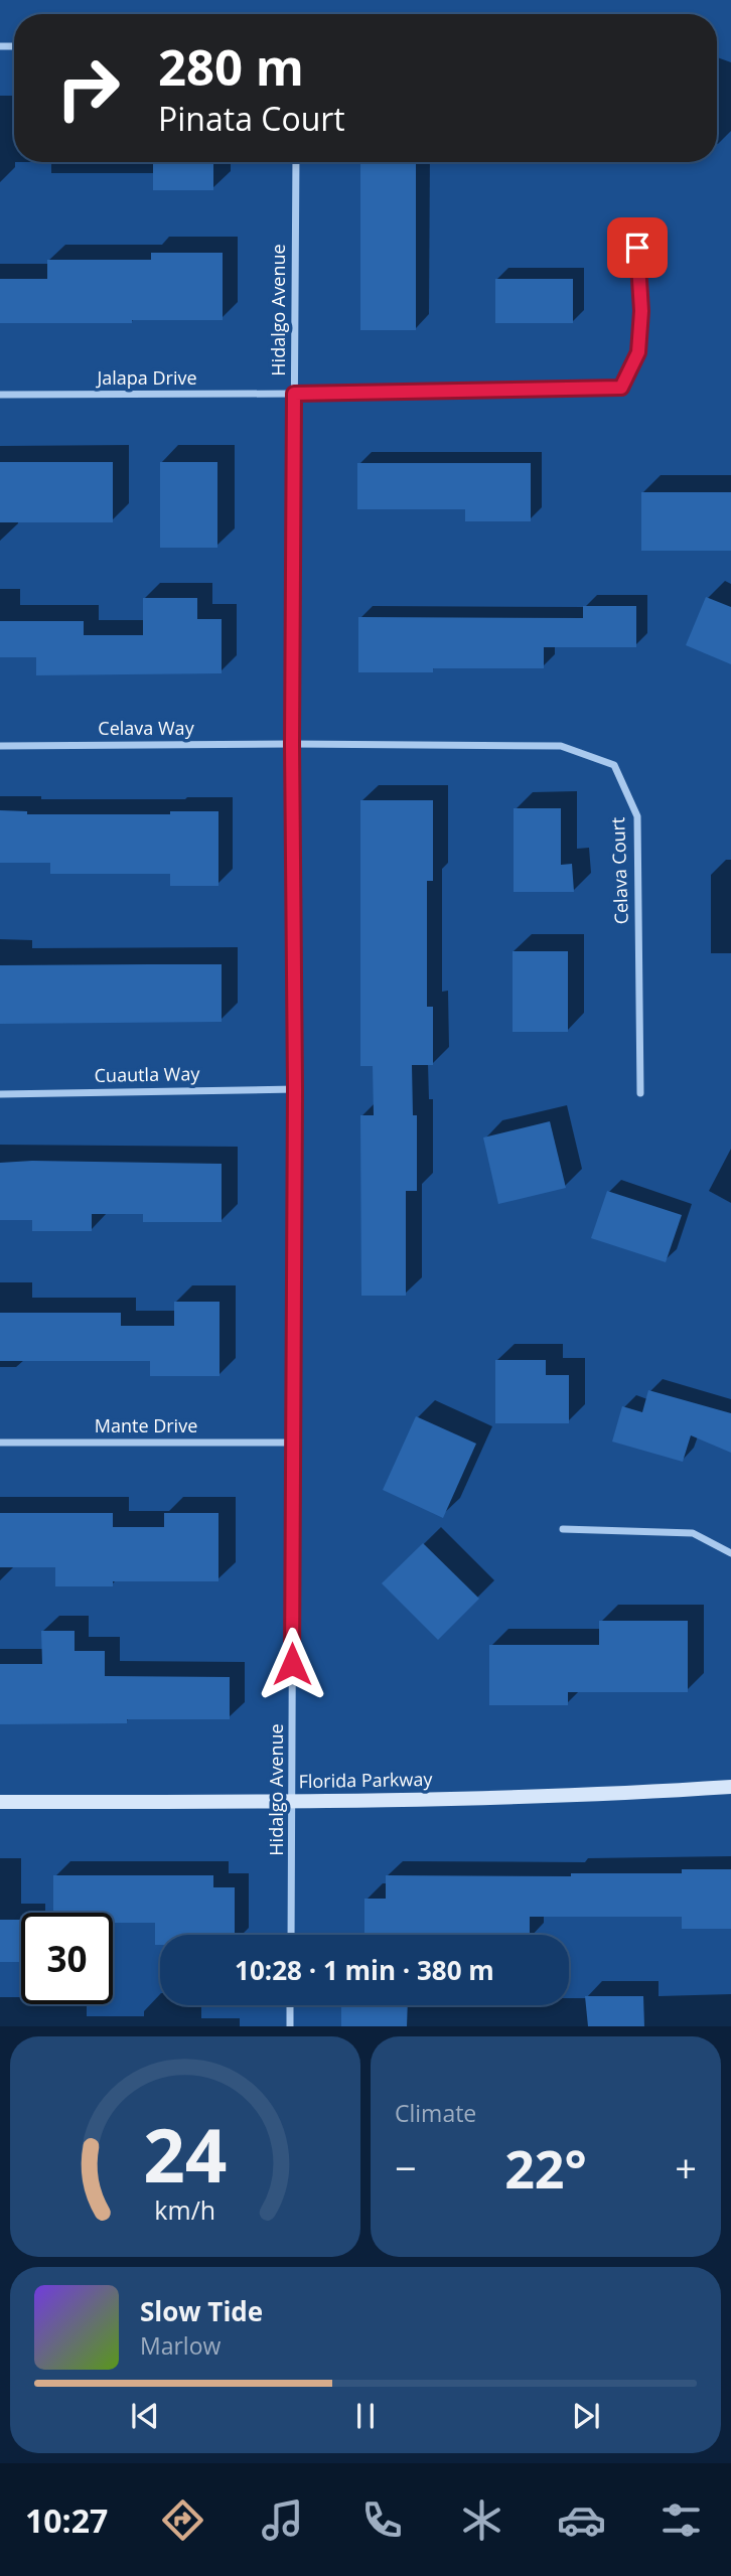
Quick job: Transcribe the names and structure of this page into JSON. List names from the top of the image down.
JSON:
{
  "streets": {
    "street": [
      "Hidalgo Avenue",
      "Jalapa Drive",
      "Celava Way",
      "Celava Court",
      "Cuautla Way",
      "Mante Drive",
      "Florida Parkway"
    ]
  },
  "crossings": [
    ["Hidalgo Avenue", "Jalapa Drive"],
    ["Hidalgo Avenue", "Celava Way"],
    ["Hidalgo Avenue", "Celava Court"],
    ["Hidalgo Avenue", "Cuautla Way"],
    ["Hidalgo Avenue", "Mante Drive"],
    ["Hidalgo Avenue", "Florida Parkway"],
    ["Celava Way", "Celava Court"]
  ],
  "page": {
    "turn": ["280 m", "Pinata Court"],
    "limit": "30",
    "trip": "10:28 · 1 min · 380 m",
    "tile": "Climate",
    "heat": ["−", "22°", "+"],
    "song": ["Slow Tide", "Marlow"],
    "tabs": "10:27",
    "gauge": ["24", "km/h"]
  }
}
